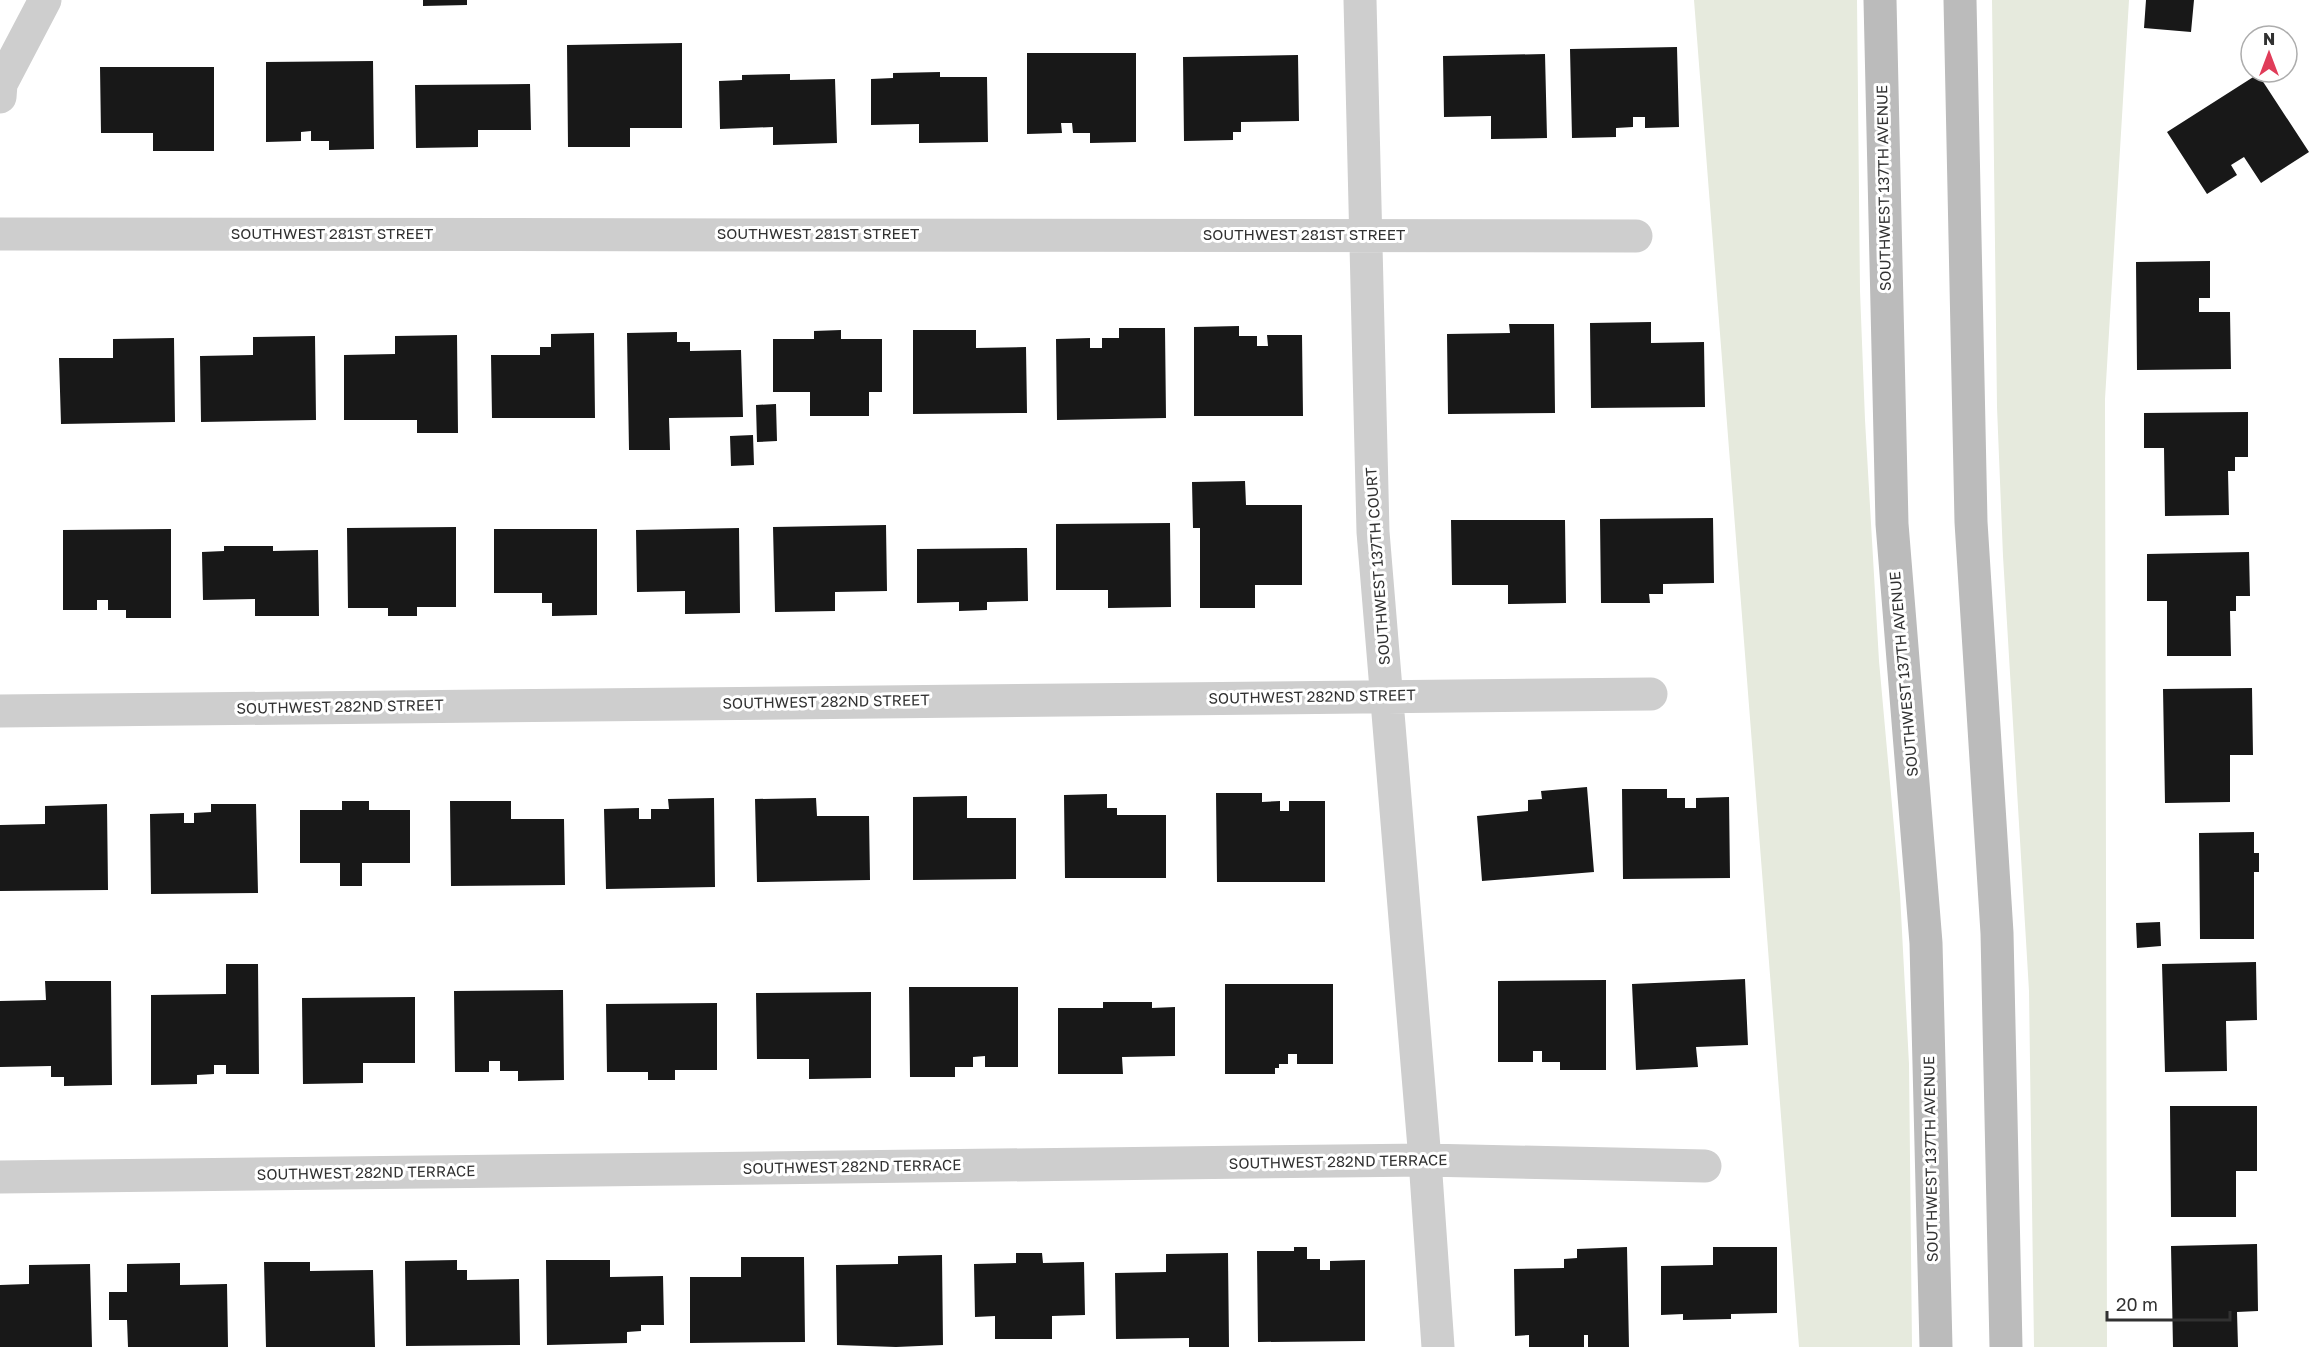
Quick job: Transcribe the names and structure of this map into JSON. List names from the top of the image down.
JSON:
{
  "streets": {
    "main road": ["SOUTHWEST 137TH AVENUE"],
    "street": [
      "SOUTHWEST 281ST STREET",
      "SOUTHWEST 137TH COURT",
      "SOUTHWEST 282ND STREET",
      "SOUTHWEST 282ND TERRACE"
    ]
  },
  "crossings": [
    ["SOUTHWEST 281ST STREET", "SOUTHWEST 137TH COURT"],
    ["SOUTHWEST 137TH COURT", "SOUTHWEST 282ND STREET"],
    ["SOUTHWEST 137TH COURT", "SOUTHWEST 282ND TERRACE"]
  ],
  "scale_bar": "20 m",
  "north": "top"
}
